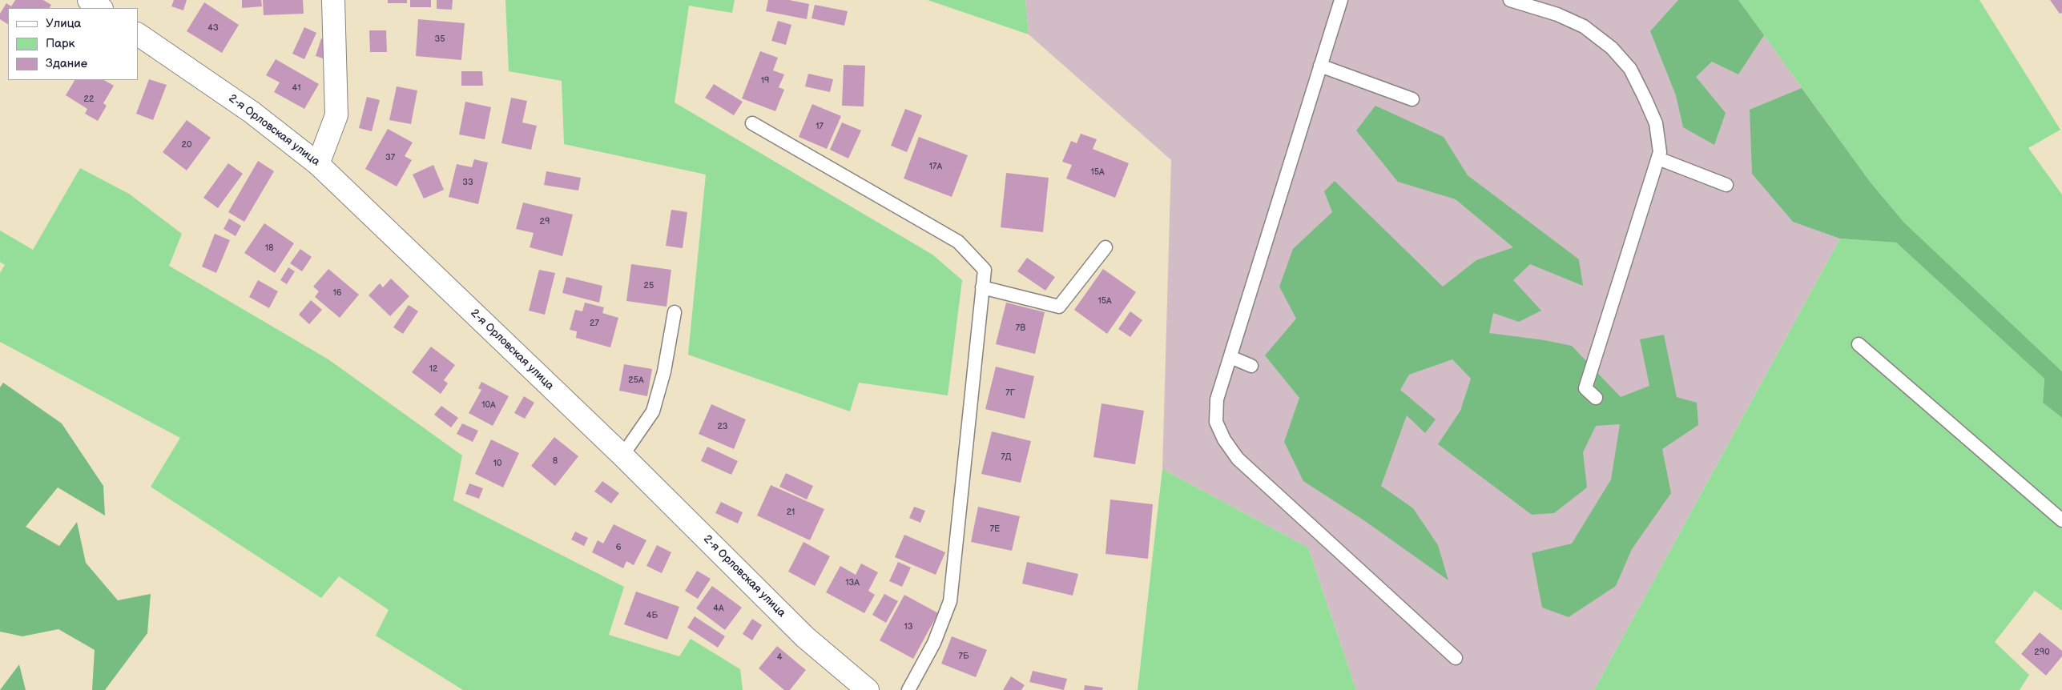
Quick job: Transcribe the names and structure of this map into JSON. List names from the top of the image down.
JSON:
{
  "streets": {
    "street": ["2-я Орловская улица"]
  },
  "house_numbers": [
    "43",
    "35",
    "19",
    "41",
    "22",
    "17",
    "20",
    "37",
    "17А",
    "15А",
    "33",
    "29",
    "18",
    "25",
    "16",
    "15А",
    "27",
    "7В",
    "12",
    "25А",
    "7Г",
    "10А",
    "23",
    "7Д",
    "8",
    "10",
    "21",
    "7Е",
    "6",
    "13А",
    "4А",
    "4Б",
    "13",
    "290",
    "7Б",
    "4"
  ],
  "legend": ["Улица", "Парк", "Здание"]
}
